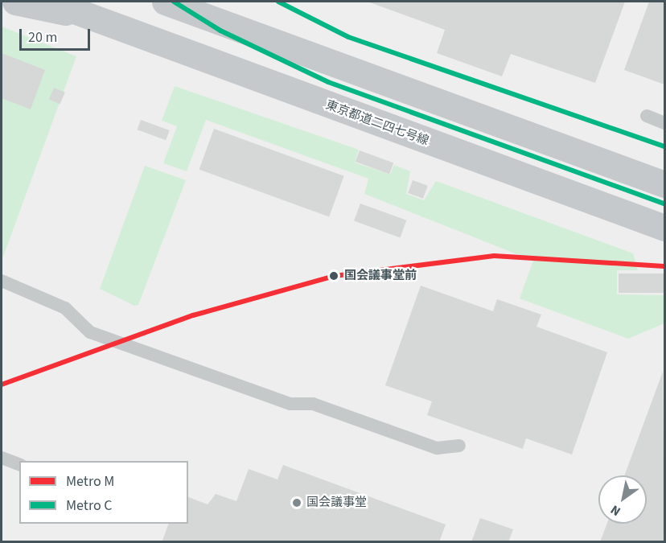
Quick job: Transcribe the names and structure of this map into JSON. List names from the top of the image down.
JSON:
{
  "streets": {
    "main road": ["東京都道二四七号線"]
  },
  "places": ["国会議事堂前", "国会議事堂"],
  "lines": ["metro line C", "metro line M"],
  "legend": ["Metro M", "Metro C"],
  "scale_bar": "20 m",
  "north": "bottom left"
}
